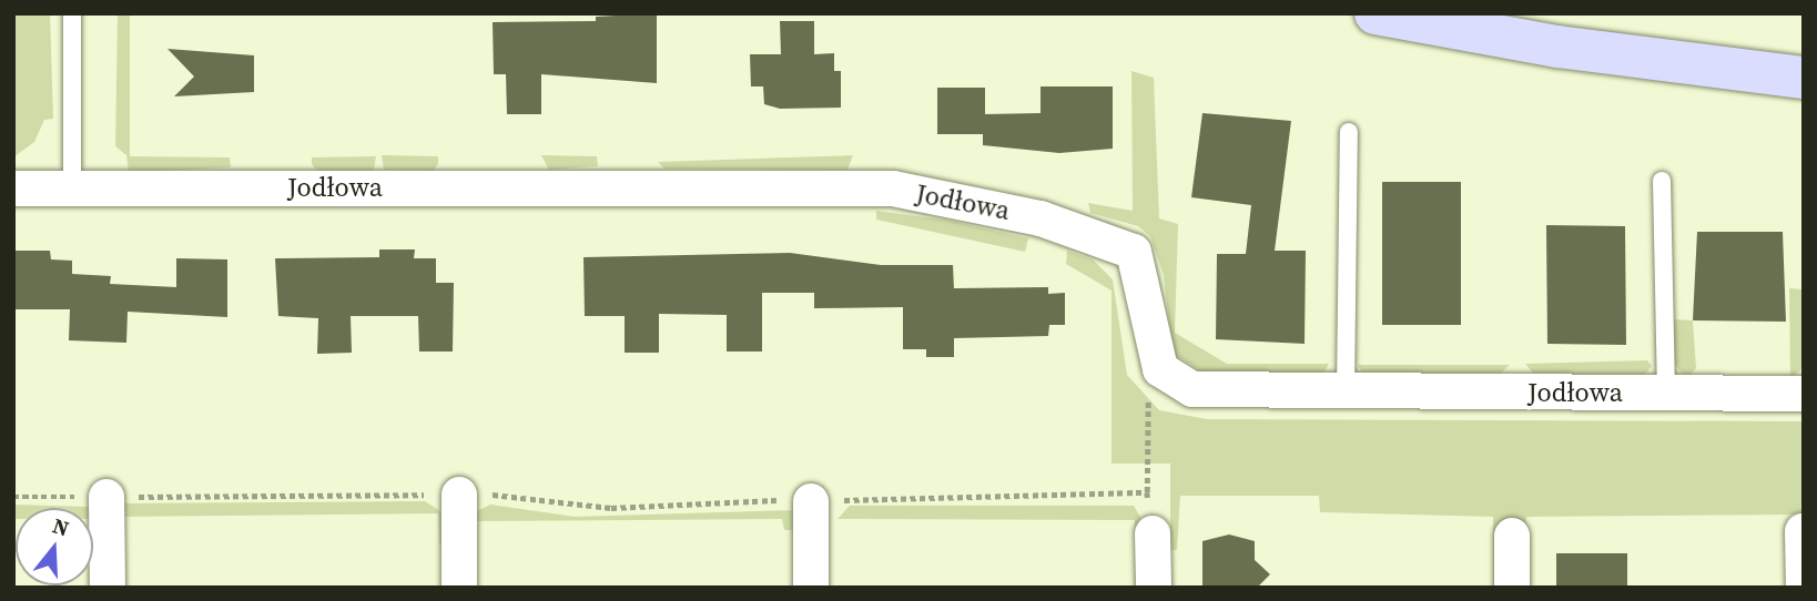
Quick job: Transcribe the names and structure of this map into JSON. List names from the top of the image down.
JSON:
{
  "streets": {
    "street": ["Jodłowa"]
  },
  "north": "top"
}
